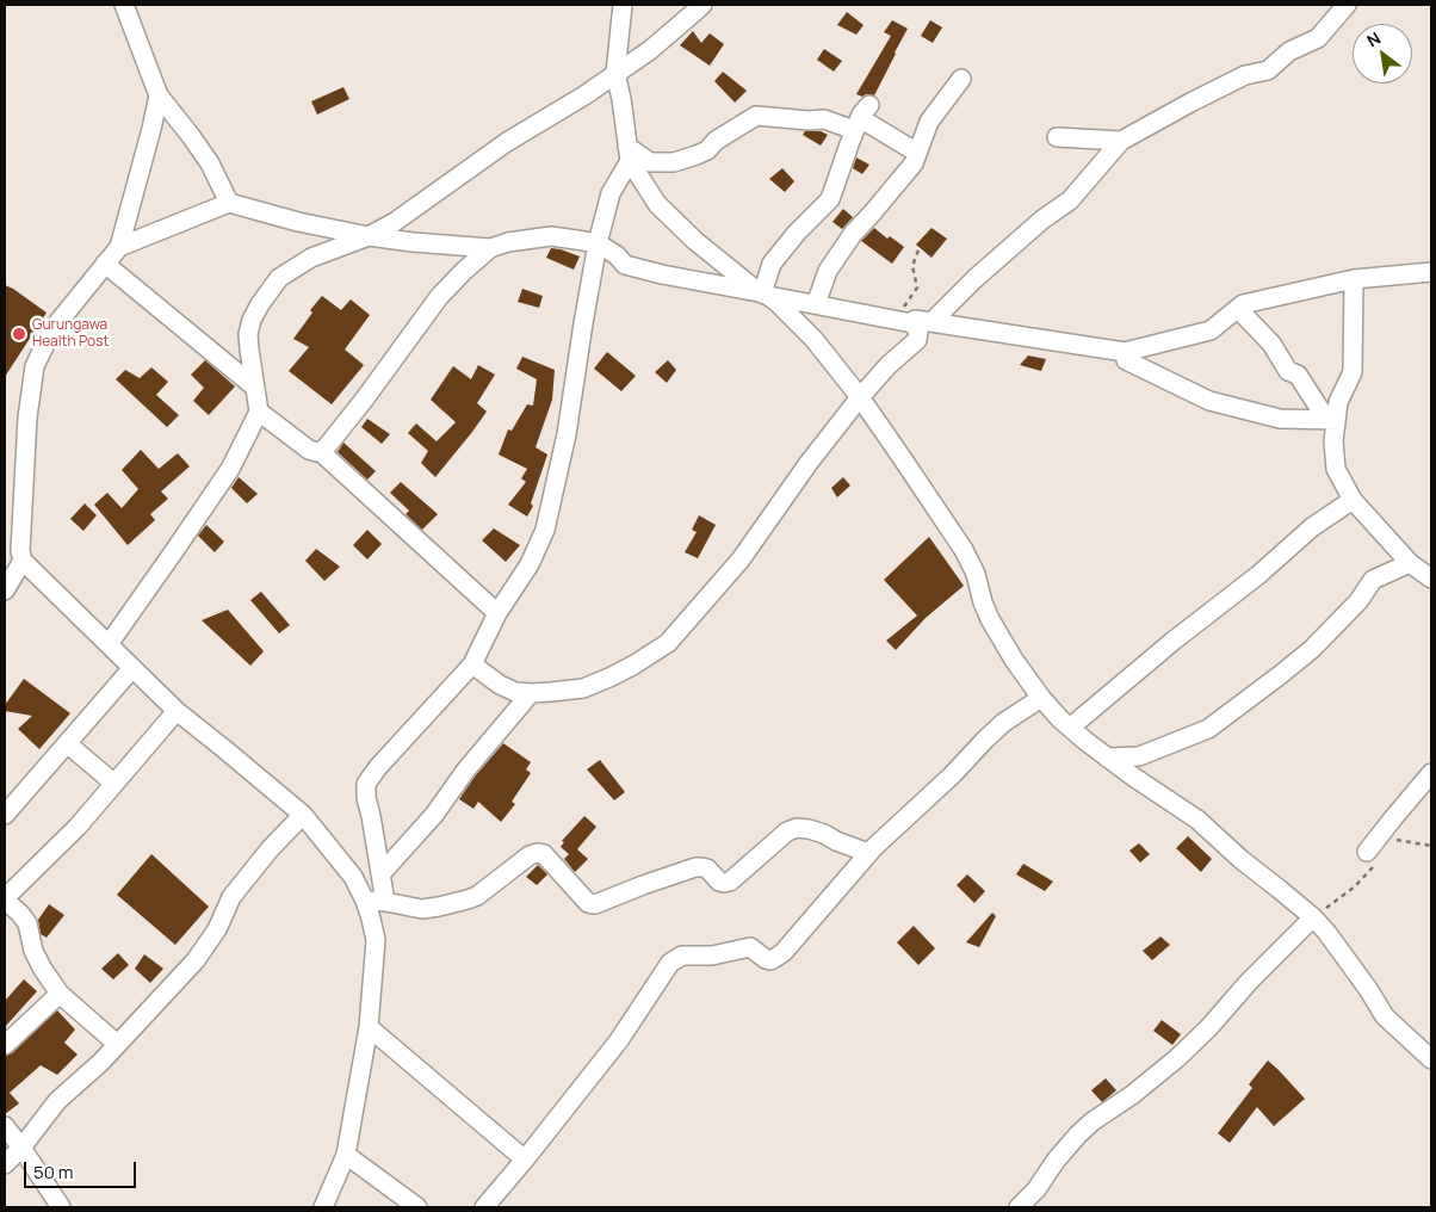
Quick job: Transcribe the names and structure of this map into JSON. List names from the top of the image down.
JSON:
{
  "places": ["Gurungawa Health Post"],
  "scale_bar": "50 m",
  "north": "top left"
}
